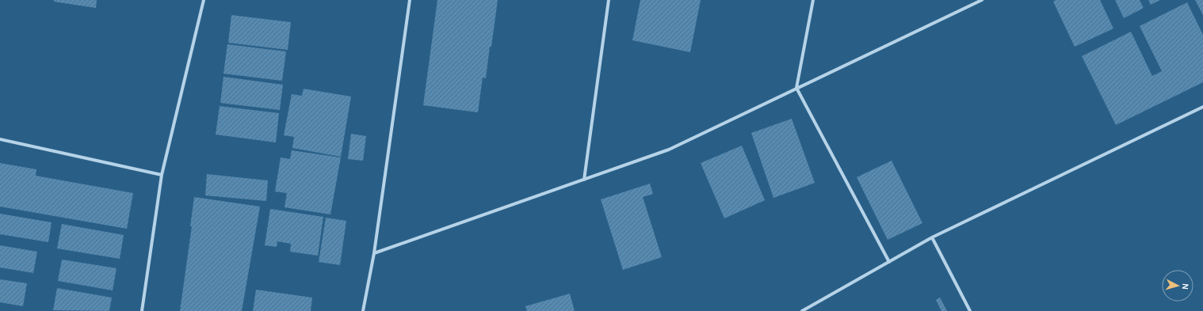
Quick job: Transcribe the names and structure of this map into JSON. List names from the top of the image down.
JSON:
{
  "north": "right"
}
